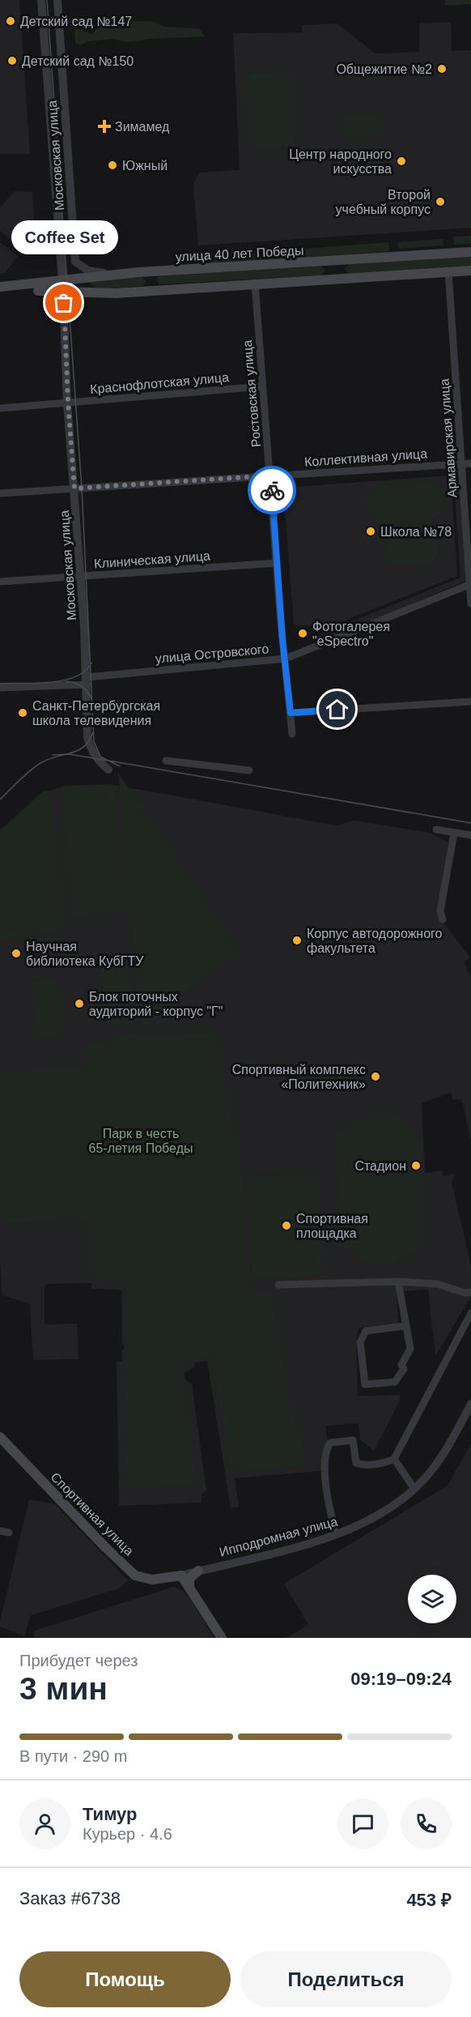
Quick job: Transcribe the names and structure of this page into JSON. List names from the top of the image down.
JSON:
{
  "streets": {
    "main road": ["улица 40 лет Победы", "Спортивная улица"],
    "street": [
      "Московская улица",
      "Краснофлотская улица",
      "Ростовская улица",
      "Армавирская улица",
      "Коллективная улица",
      "Клиническая улица",
      "улица Островского",
      "Ипподромная улица"
    ]
  },
  "crossings": [
    ["Московская улица", "улица 40 лет Победы"],
    ["Московская улица", "Краснофлотская улица"],
    ["Московская улица", "Коллективная улица"],
    ["Московская улица", "Клиническая улица"],
    ["Московская улица", "улица Островского"],
    ["улица 40 лет Победы", "Ростовская улица"],
    ["улица 40 лет Победы", "Армавирская улица"],
    ["Краснофлотская улица", "Ростовская улица"],
    ["Ростовская улица", "Коллективная улица"],
    ["Ростовская улица", "Клиническая улица"],
    ["Ростовская улица", "улица Островского"],
    ["Армавирская улица", "Коллективная улица"],
    ["Армавирская улица", "улица Островского"],
    ["Спортивная улица", "Ипподромная улица"]
  ],
  "parks": ["Парк в честь 65-летия Победы"],
  "places": {
    "other": [
      "Детский сад №147",
      "Детский сад №150",
      "Общежитие №2",
      "Центр народного искусства",
      "Южный",
      "Второй учебный корпус",
      "Coffee Set",
      "Школа №78",
      "Фотогалерея \"eSpectro\"",
      "Санкт-Петербургская школа телевидения",
      "Корпус автодорожного факультета",
      "Научная библиотека КубГТУ",
      "Блок поточных аудиторий - корпус \"Г\"",
      "Спортивный комплекс «Политехник»",
      "Стадион",
      "Спортивная площадка"
    ],
    "health": ["Зимамед"]
  },
  "page": {
    "bubble": "Coffee Set",
    "heading": ["3 мин", "Прибудет через", "09:19–09:24"],
    "panel": [
      "Тимур",
      "Курьер · 4.6",
      "Заказ #6738",
      "453 ₽"
    ],
    "bar": "В пути · 290 m",
    "buttons": ["Помощь", "Поделиться"]
  }
}
